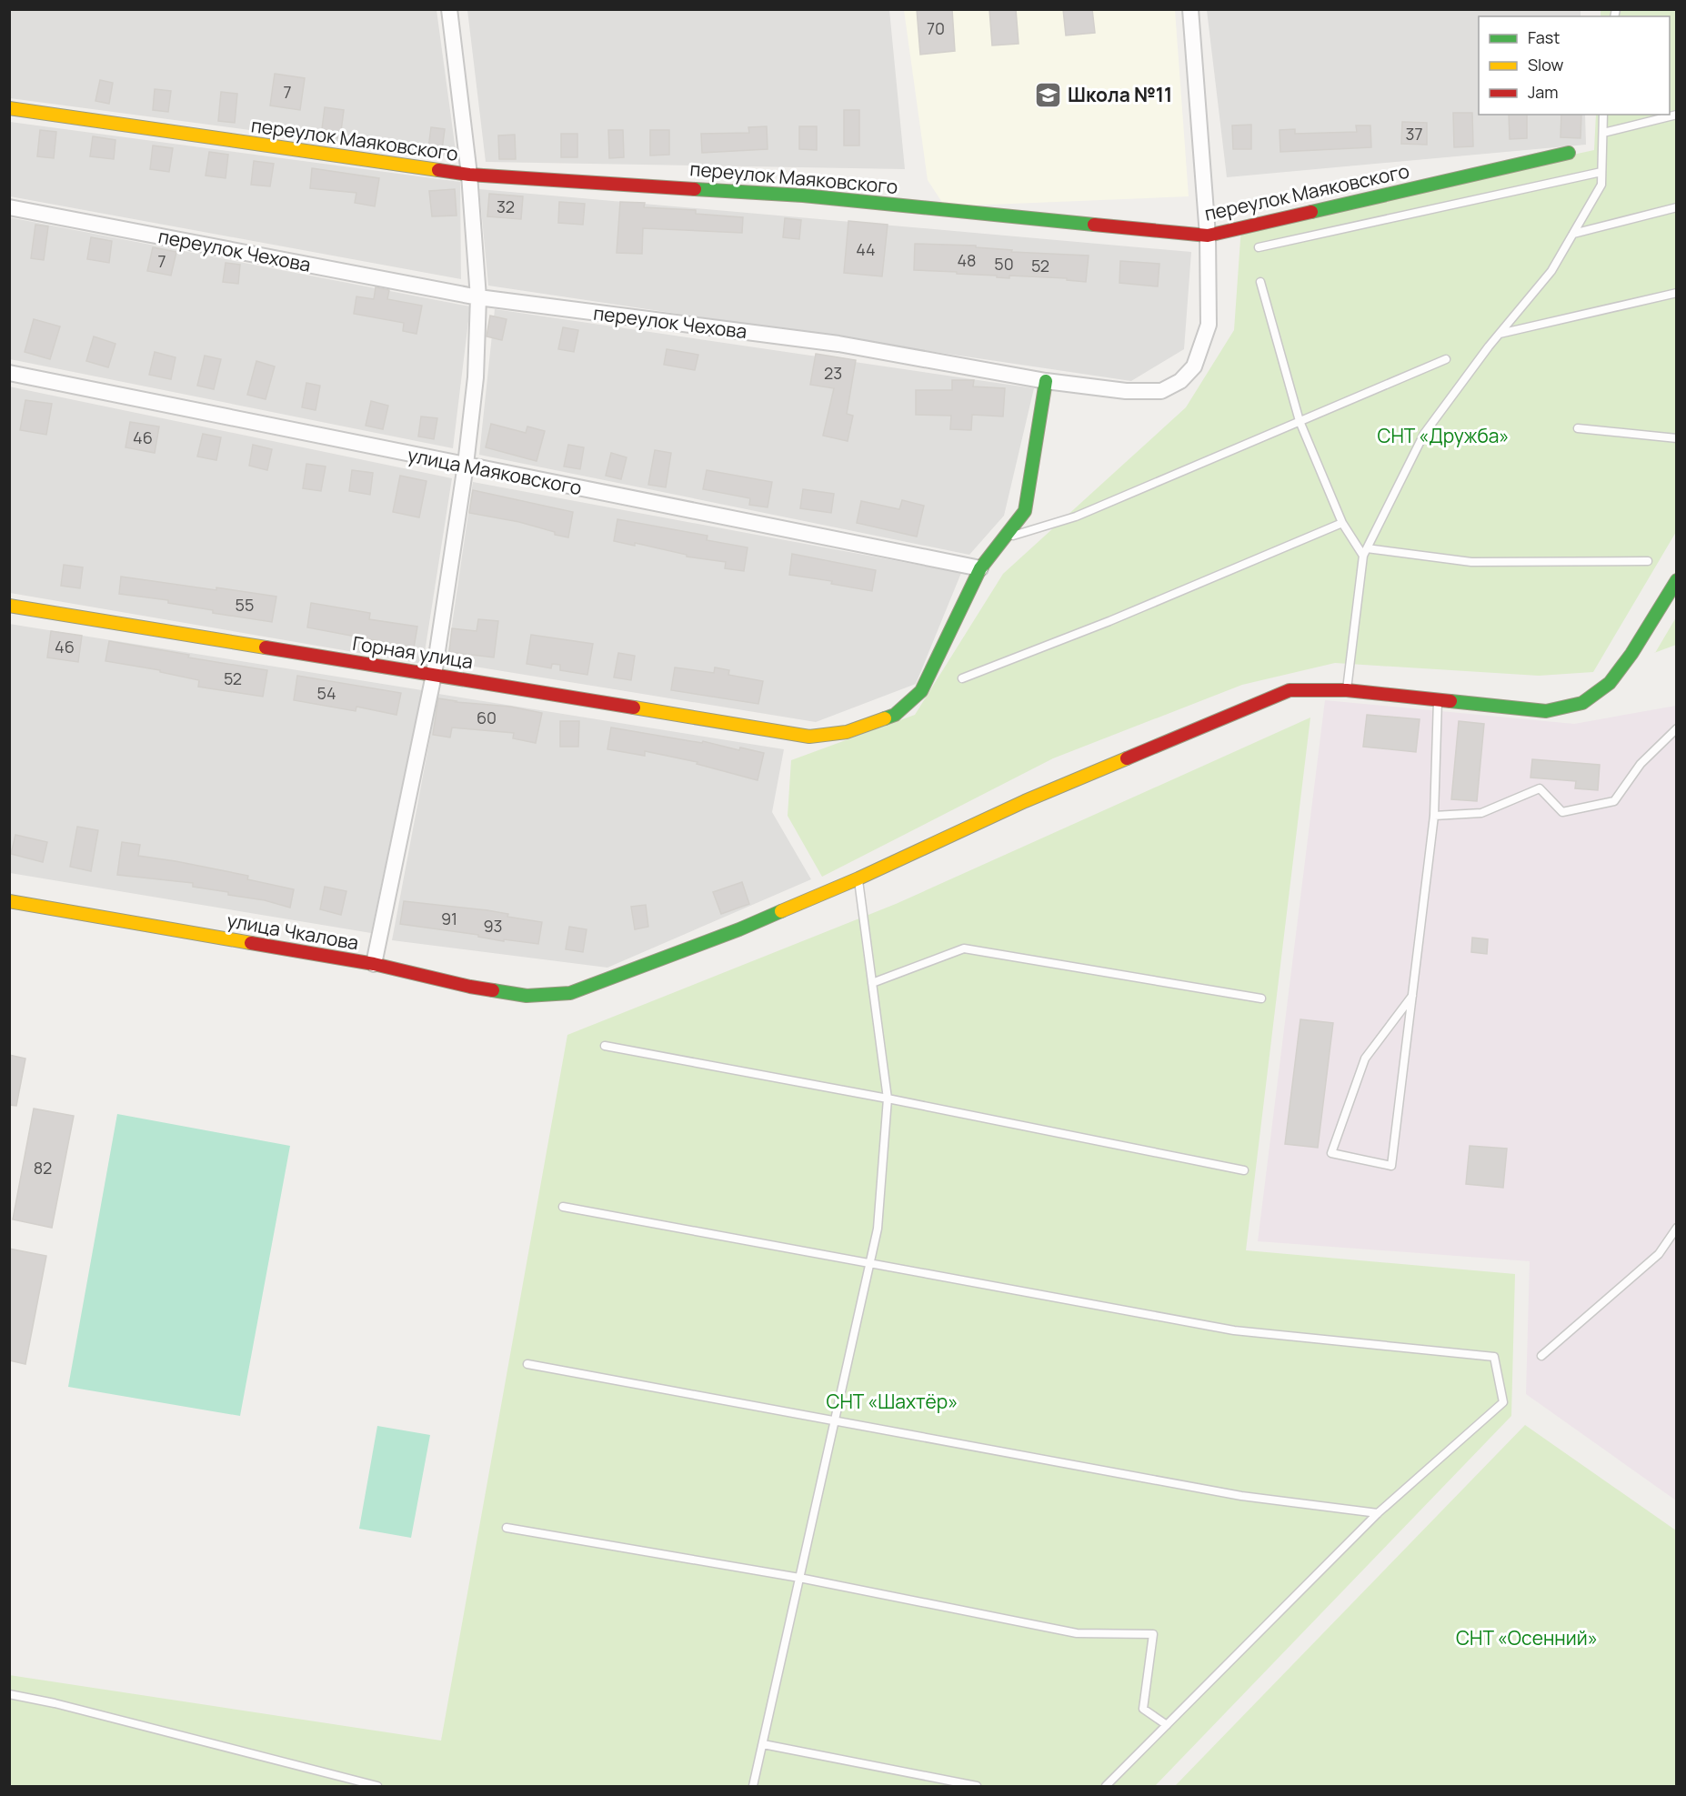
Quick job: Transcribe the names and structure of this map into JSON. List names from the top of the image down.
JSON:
{
  "streets": {
    "street": [
      "переулок Маяковского",
      "переулок Чехова",
      "улица Маяковского",
      "Горная улица",
      "улица Чкалова"
    ]
  },
  "crossings": [
    ["переулок Маяковского", "переулок Чехова"],
    ["переулок Чехова", "Горная улица"],
    ["улица Маяковского", "Горная улица"]
  ],
  "parks": ["СНТ «Дружба»", "СНТ «Шахтёр»", "СНТ «Осенний»"],
  "places": {
    "school or university": ["Школа №11"]
  },
  "house_numbers": [
    "70",
    "7",
    "37",
    "32",
    "44",
    "48",
    "7",
    "50",
    "52",
    "23",
    "46",
    "55",
    "46",
    "52",
    "54",
    "60",
    "91",
    "93",
    "82"
  ],
  "legend": ["Fast", "Slow", "Jam"]
}
